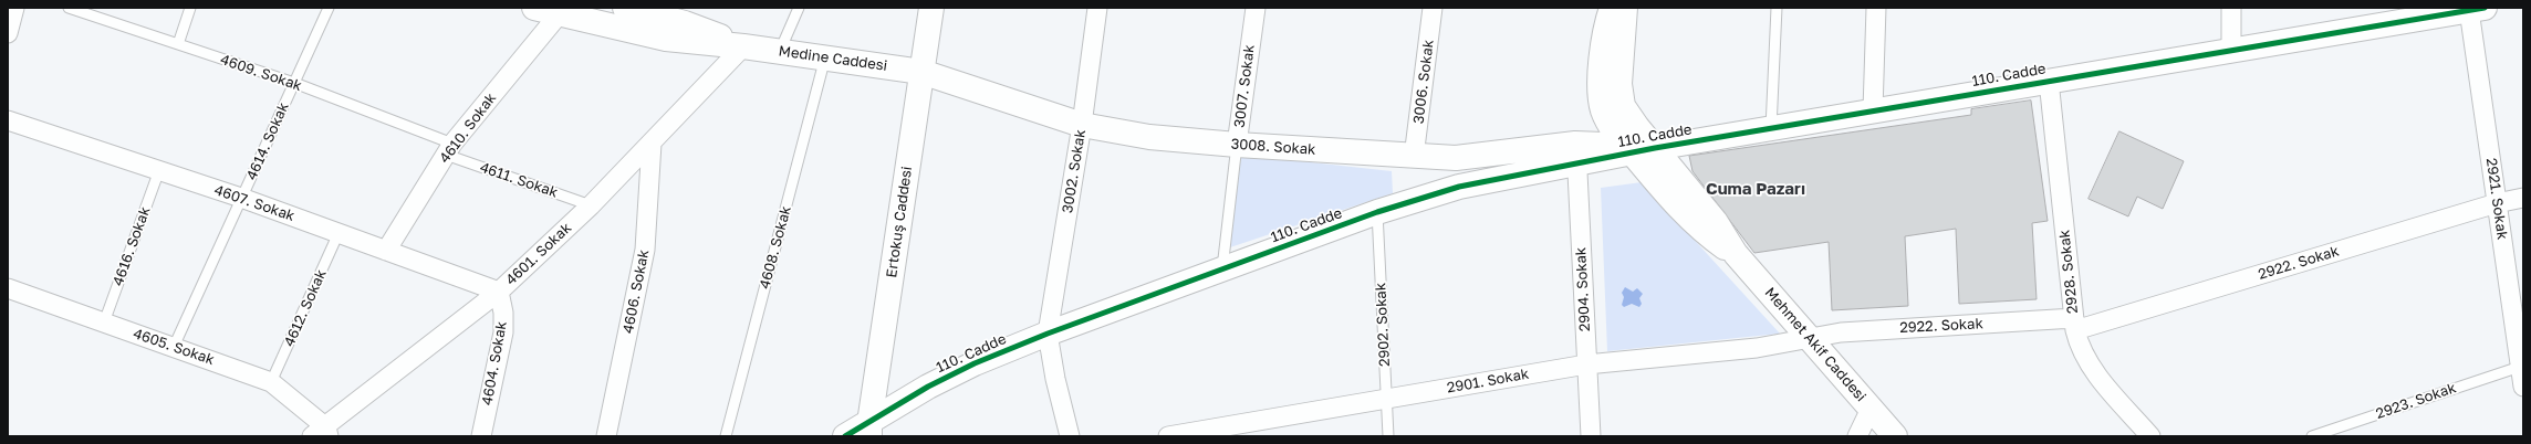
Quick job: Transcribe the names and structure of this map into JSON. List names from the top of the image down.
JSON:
{
  "streets": {
    "street": [
      "Medine Caddesi",
      "110. Cadde",
      "3006. Sokak",
      "3007. Sokak",
      "4610. Sokak",
      "3008. Sokak",
      "3002. Sokak",
      "2921. Sokak",
      "4607. Sokak",
      "Ertokuş Caddesi",
      "4601. Sokak",
      "2922. Sokak",
      "2928. Sokak",
      "2904. Sokak",
      "4606. Sokak",
      "Mehmet Akif Caddesi",
      "4605. Sokak",
      "4604. Sokak",
      "2901. Sokak"
    ],
    "lane": [
      "4609. Sokak",
      "4614. Sokak",
      "4611. Sokak",
      "4616. Sokak",
      "4608. Sokak",
      "4612. Sokak",
      "2902. Sokak",
      "2923. Sokak"
    ]
  },
  "crossings": [
    ["Medine Caddesi", "4610. Sokak"],
    ["Medine Caddesi", "3008. Sokak"],
    ["Medine Caddesi", "Ertokuş Caddesi"],
    ["Medine Caddesi", "4608. Sokak"],
    ["Medine Caddesi", "4601. Sokak"],
    ["4609. Sokak", "4610. Sokak"],
    ["4609. Sokak", "4614. Sokak"],
    ["4609. Sokak", "4611. Sokak"],
    ["110. Cadde", "3007. Sokak"],
    ["110. Cadde", "3008. Sokak"],
    ["110. Cadde", "3002. Sokak"],
    ["110. Cadde", "2921. Sokak"],
    ["110. Cadde", "Ertokuş Caddesi"],
    ["110. Cadde", "2928. Sokak"],
    ["110. Cadde", "2904. Sokak"],
    ["110. Cadde", "2902. Sokak"],
    ["110. Cadde", "Mehmet Akif Caddesi"],
    ["3006. Sokak", "3008. Sokak"],
    ["3007. Sokak", "3008. Sokak"],
    ["4610. Sokak", "4611. Sokak"],
    ["4610. Sokak", "4607. Sokak"],
    ["4614. Sokak", "4607. Sokak"],
    ["4614. Sokak", "4605. Sokak"],
    ["3008. Sokak", "3002. Sokak"],
    ["3008. Sokak", "Ertokuş Caddesi"],
    ["3008. Sokak", "2904. Sokak"],
    ["4611. Sokak", "4601. Sokak"],
    ["2921. Sokak", "2922. Sokak"],
    ["2921. Sokak", "2923. Sokak"],
    ["4607. Sokak", "4616. Sokak"],
    ["4607. Sokak", "4601. Sokak"],
    ["4607. Sokak", "4612. Sokak"],
    ["4607. Sokak", "4604. Sokak"],
    ["4616. Sokak", "4605. Sokak"],
    ["4601. Sokak", "4606. Sokak"],
    ["4601. Sokak", "4605. Sokak"],
    ["4601. Sokak", "4604. Sokak"],
    ["2922. Sokak", "2928. Sokak"],
    ["2922. Sokak", "Mehmet Akif Caddesi"],
    ["2922. Sokak", "2901. Sokak"],
    ["2904. Sokak", "2901. Sokak"],
    ["4612. Sokak", "4605. Sokak"],
    ["2902. Sokak", "2901. Sokak"],
    ["Mehmet Akif Caddesi", "2901. Sokak"]
  ],
  "districts": ["Cuma Pazarı"]
}
